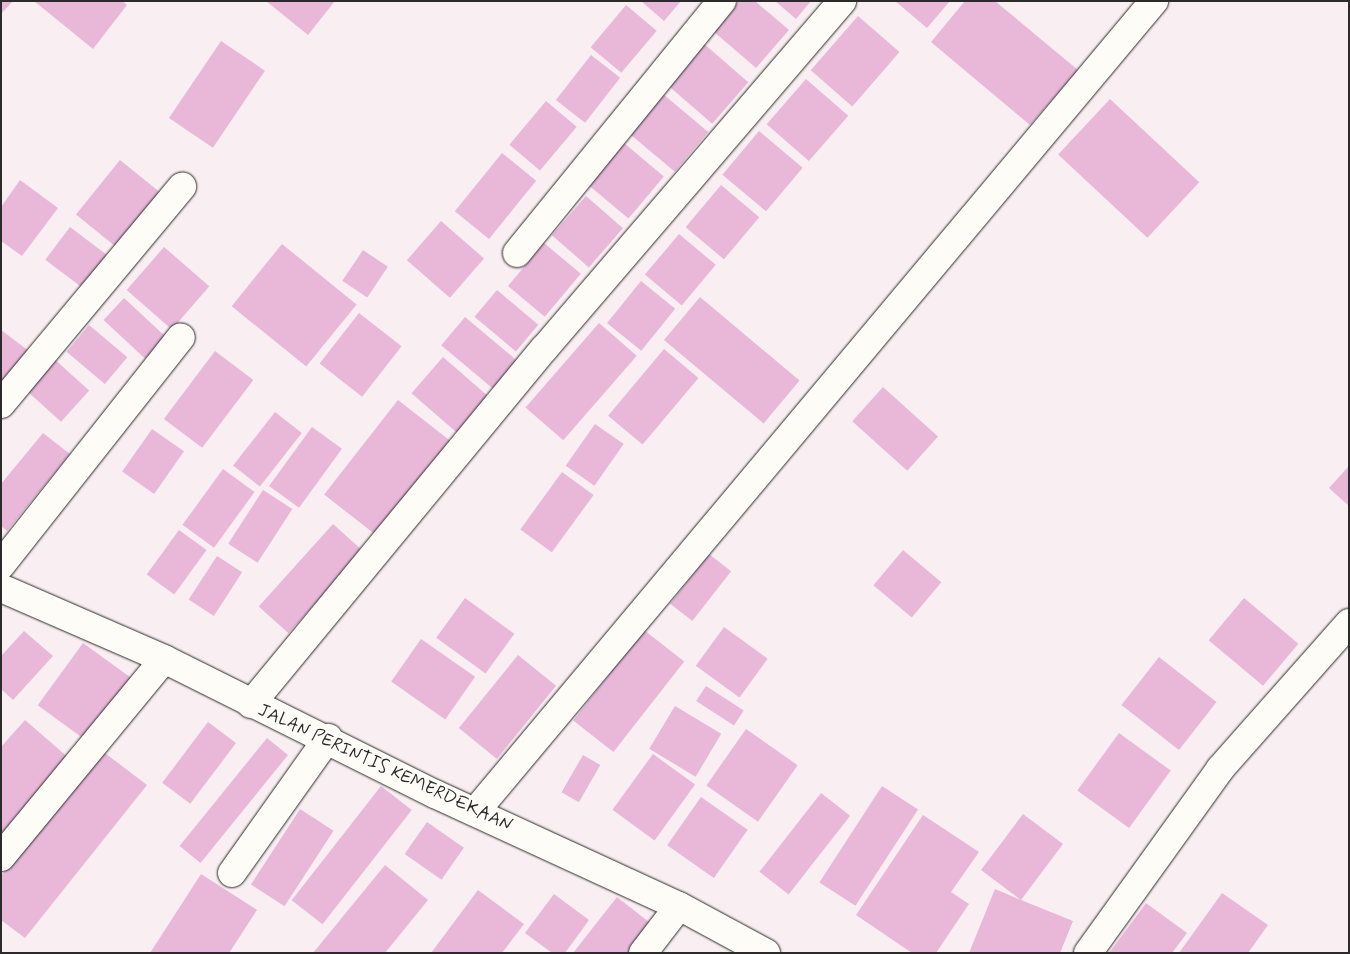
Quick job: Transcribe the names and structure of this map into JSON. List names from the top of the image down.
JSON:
{
  "streets": {
    "street": ["JALAN PERINTIS KEMERDEKAAN"]
  }
}
